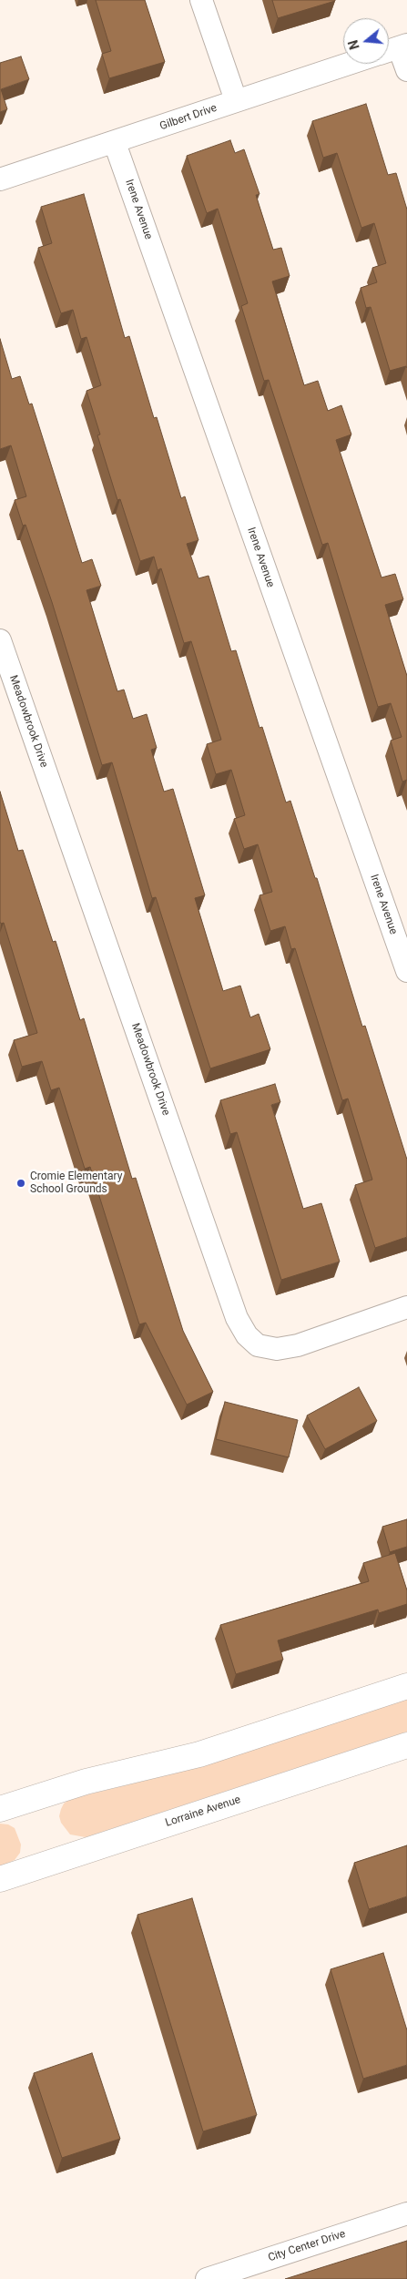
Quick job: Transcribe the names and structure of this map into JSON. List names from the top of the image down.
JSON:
{
  "streets": {
    "street": [
      "Gilbert Drive",
      "Irene Avenue",
      "Meadowbrook Drive",
      "Lorraine Avenue",
      "City Center Drive"
    ]
  },
  "crossings": [
    ["Gilbert Drive", "Irene Avenue"]
  ],
  "places": ["Cromie Elementary School Grounds"],
  "north": "left"
}
